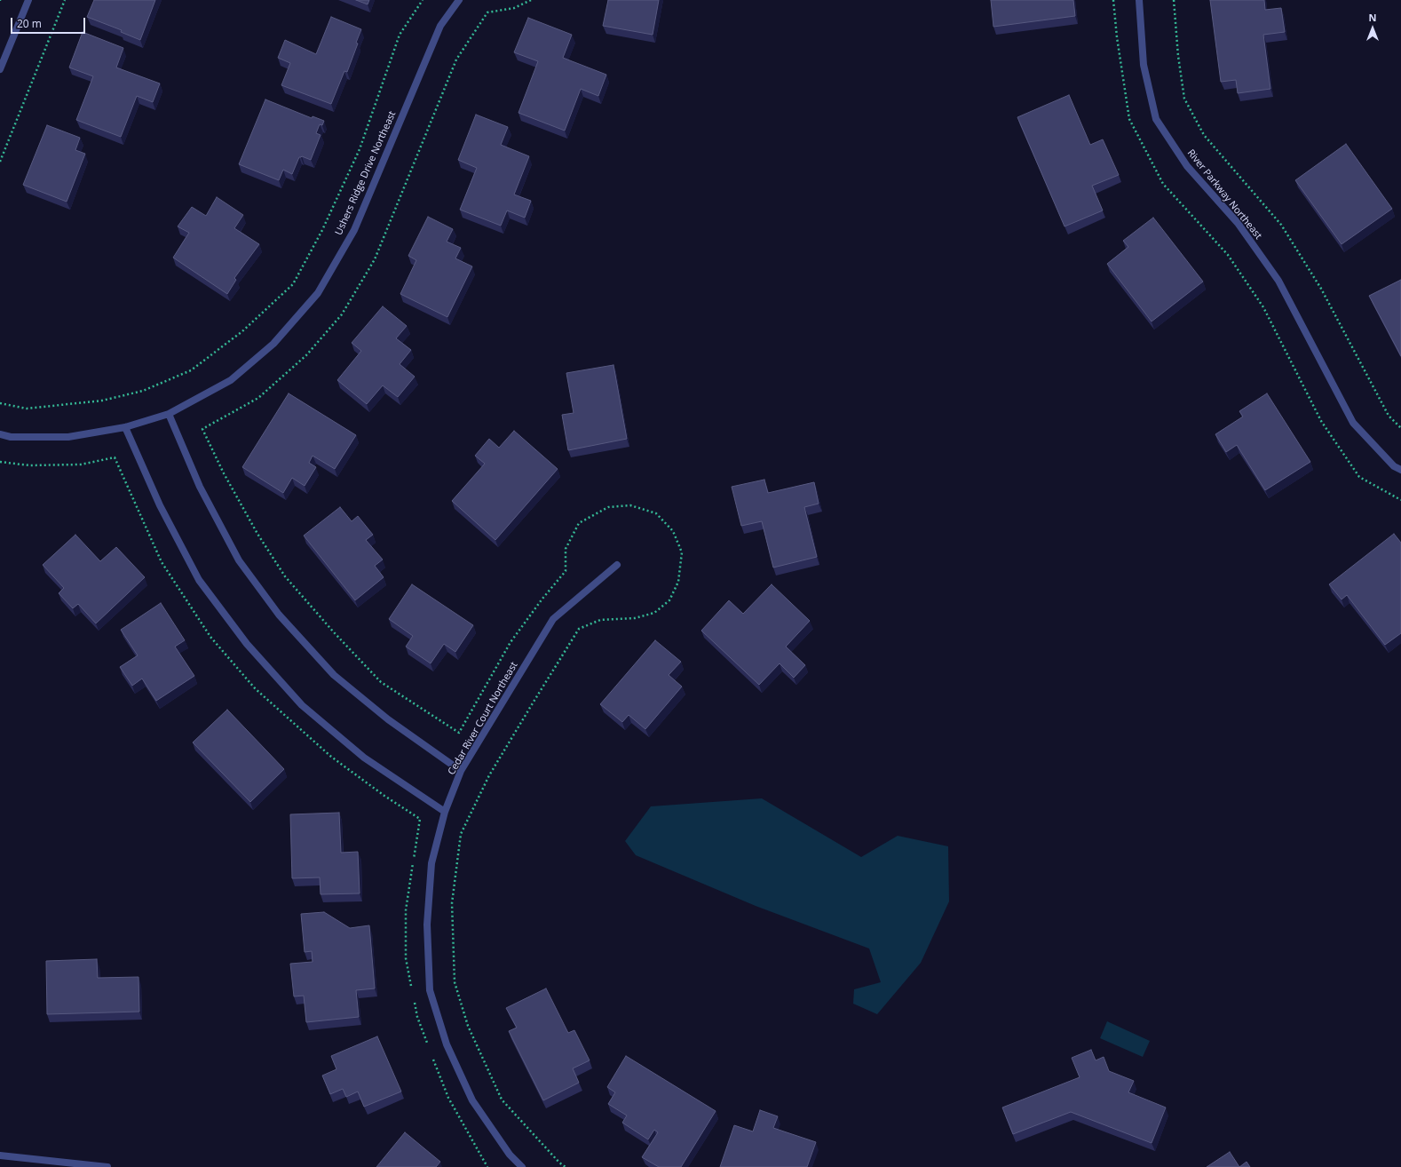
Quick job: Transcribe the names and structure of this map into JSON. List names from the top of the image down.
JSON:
{
  "streets": {
    "street": ["Ushers Ridge Drive Northeast", "River Parkway Northeast", "Cedar River Court Northeast"]
  },
  "scale_bar": "20 m",
  "north": "top"
}
